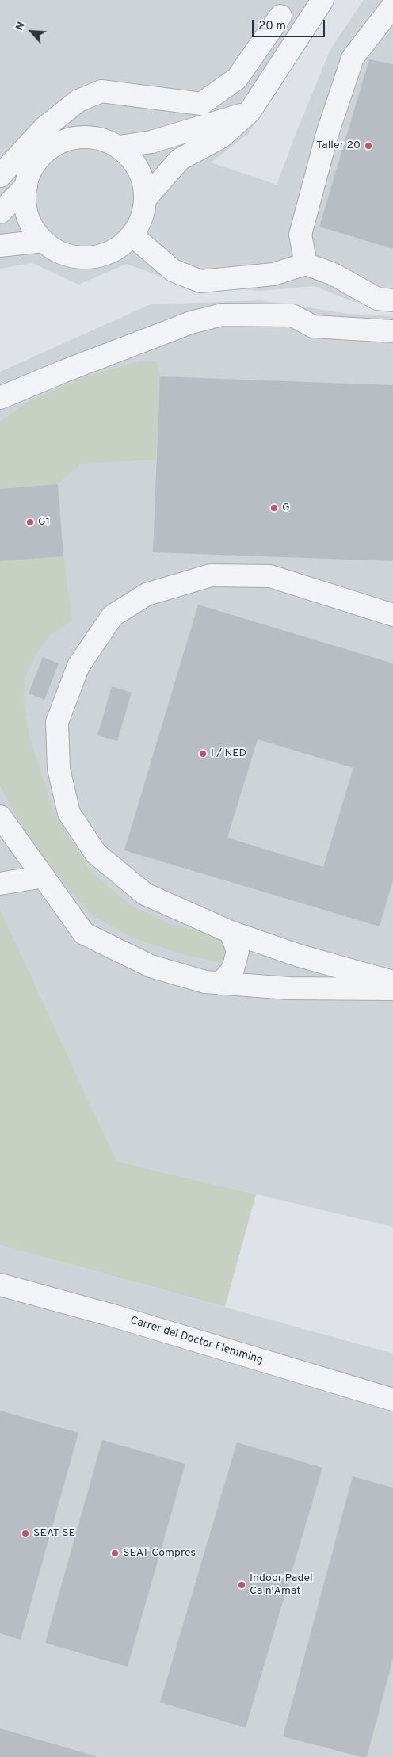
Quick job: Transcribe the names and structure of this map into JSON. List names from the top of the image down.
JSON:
{
  "streets": {
    "street": ["Carrer del Doctor Flemming"]
  },
  "places": [
    "Taller 20",
    "G",
    "G1",
    "I / NED",
    "SEAT SE",
    "SEAT Compres",
    "Indoor Padel Ca n'Amat"
  ],
  "scale_bar": "20 m",
  "north": "top left"
}
